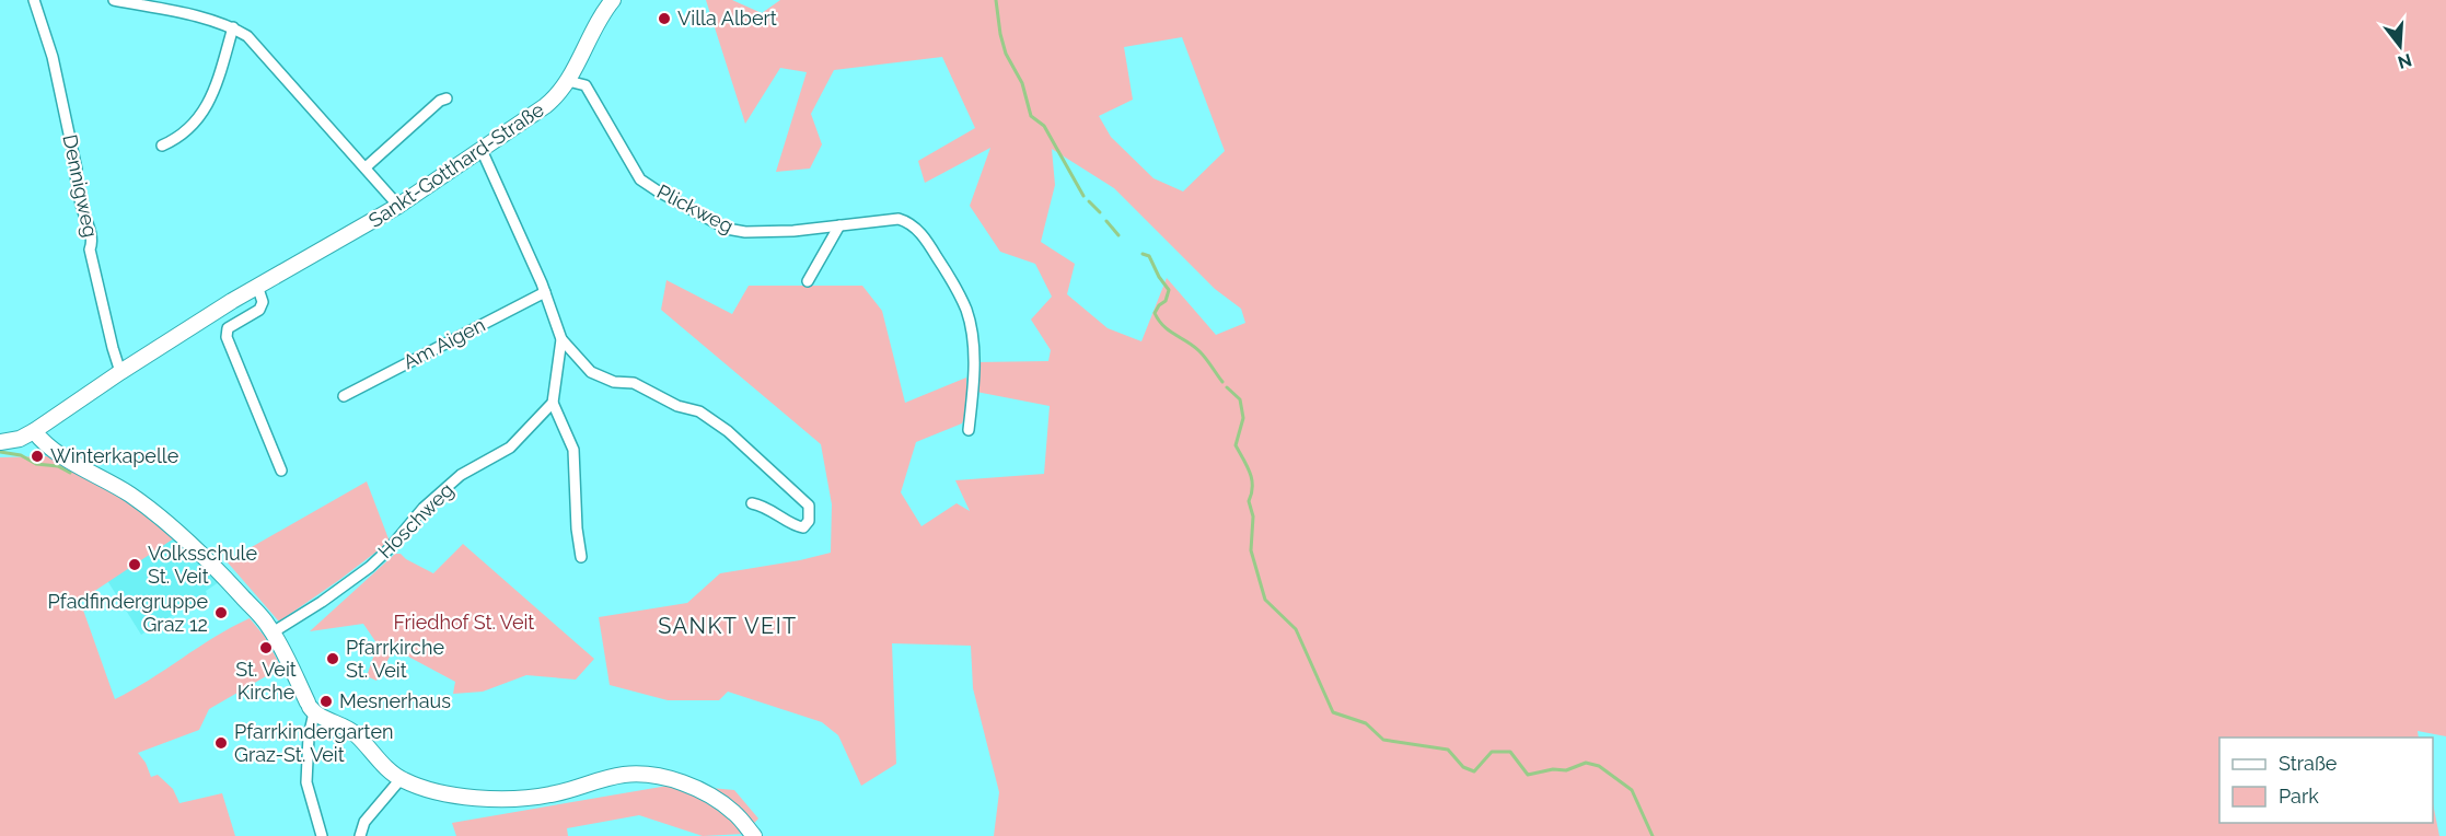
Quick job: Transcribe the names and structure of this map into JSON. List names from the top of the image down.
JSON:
{
  "streets": {
    "street": [
      "Sankt-Gotthard-Straße",
      "Dennigweg",
      "Plickweg",
      "Am Aigen",
      "Hoschweg"
    ]
  },
  "crossings": [
    ["Sankt-Gotthard-Straße", "Dennigweg"],
    ["Sankt-Gotthard-Straße", "Plickweg"]
  ],
  "districts": ["SANKT VEIT"],
  "parks": ["Friedhof St. Veit"],
  "places": [
    "Villa Albert",
    "Winterkapelle",
    "Volksschule St. Veit",
    "Pfadfindergruppe Graz 12",
    "St. Veit Kirche",
    "Pfarrkirche St. Veit",
    "Mesnerhaus",
    "Pfarrkindergarten Graz-St. Veit"
  ],
  "legend": ["Straße", "Park"],
  "north": "bottom"
}
